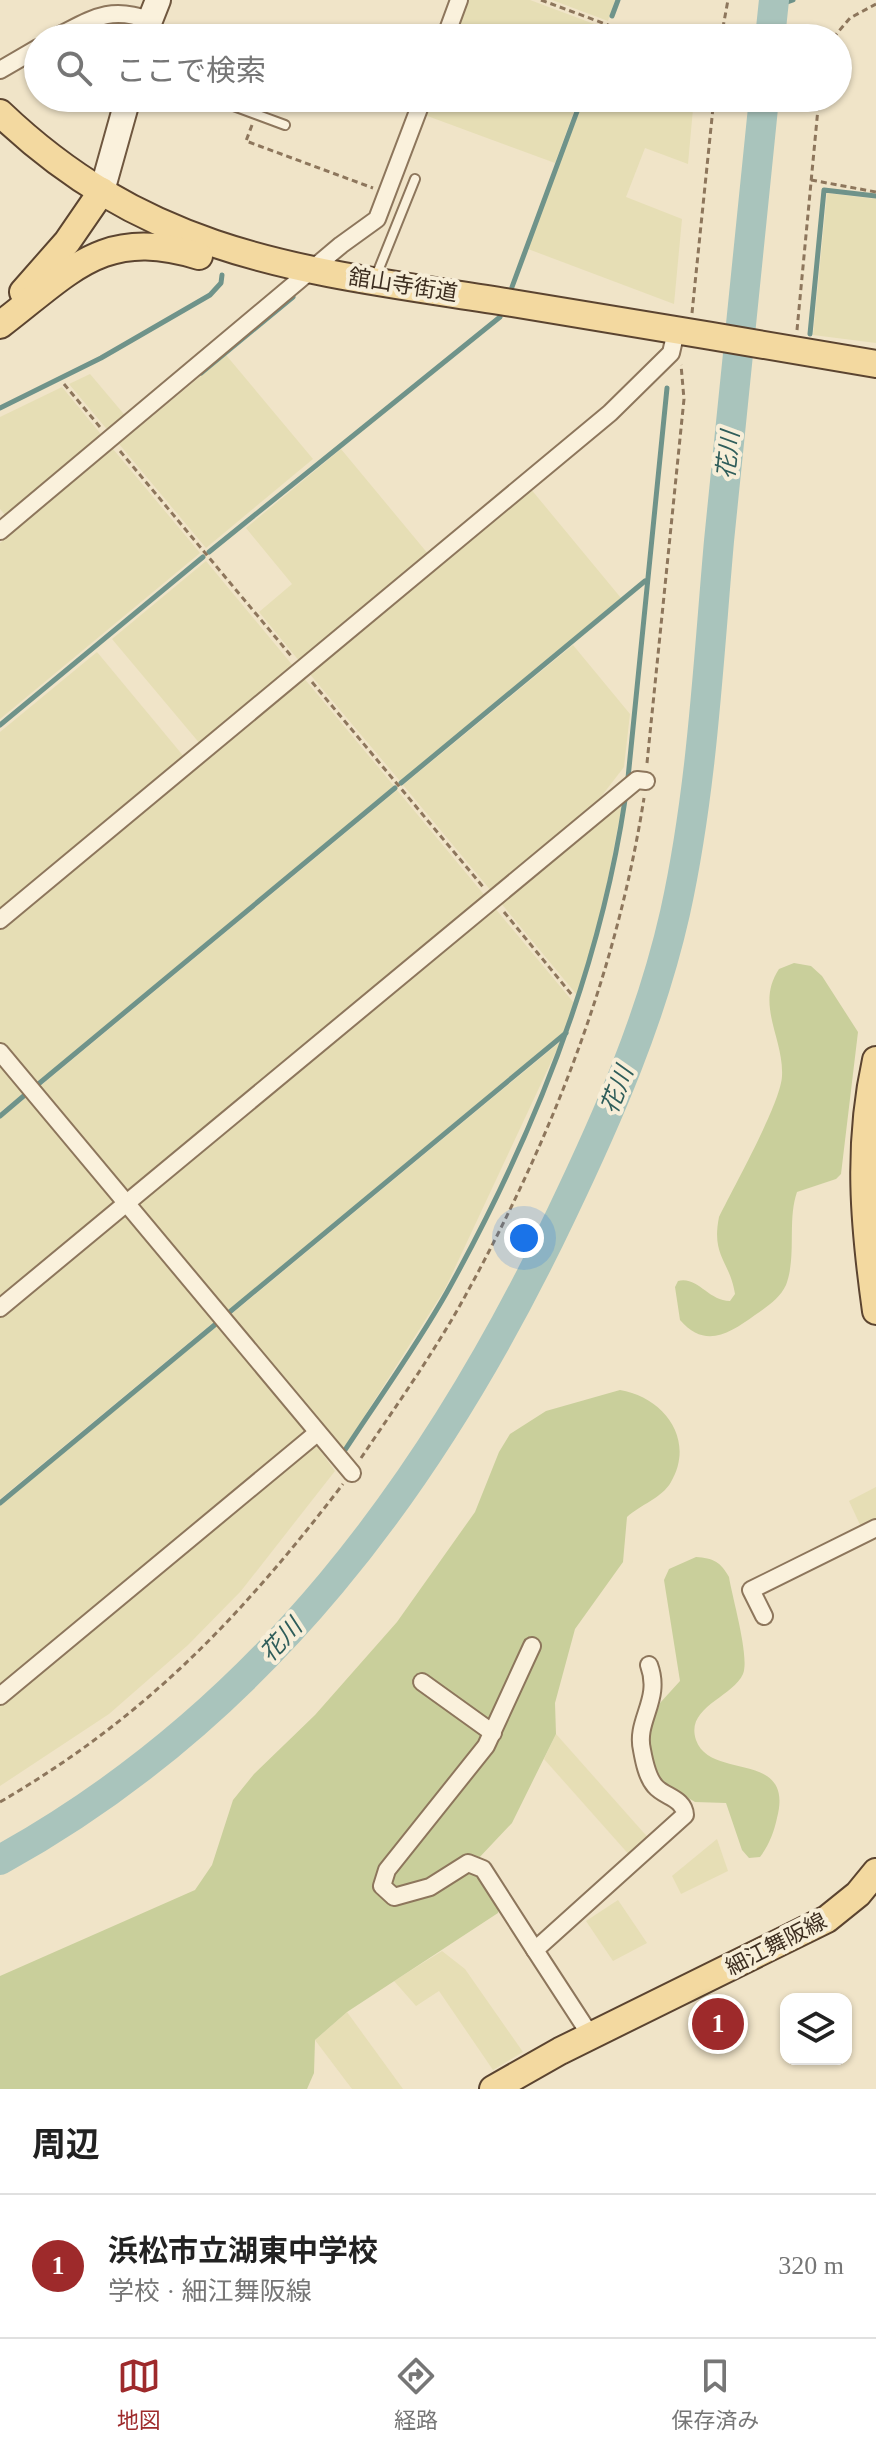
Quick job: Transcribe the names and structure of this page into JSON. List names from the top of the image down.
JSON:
{
  "streets": {
    "main road": ["舘山寺街道", "細江舞阪線"]
  },
  "water": ["花川"],
  "page": {
    "search": "ここで検索",
    "pins": "1",
    "heading": "周辺",
    "list": [
      {
        "mark": "1",
        "name": "浜松市立湖東中学校",
        "note": "学校 · 細江舞阪線",
        "value": "320 m"
      }
    ],
    "nav": ["地図", "経路", "保存済み"]
  }
}
